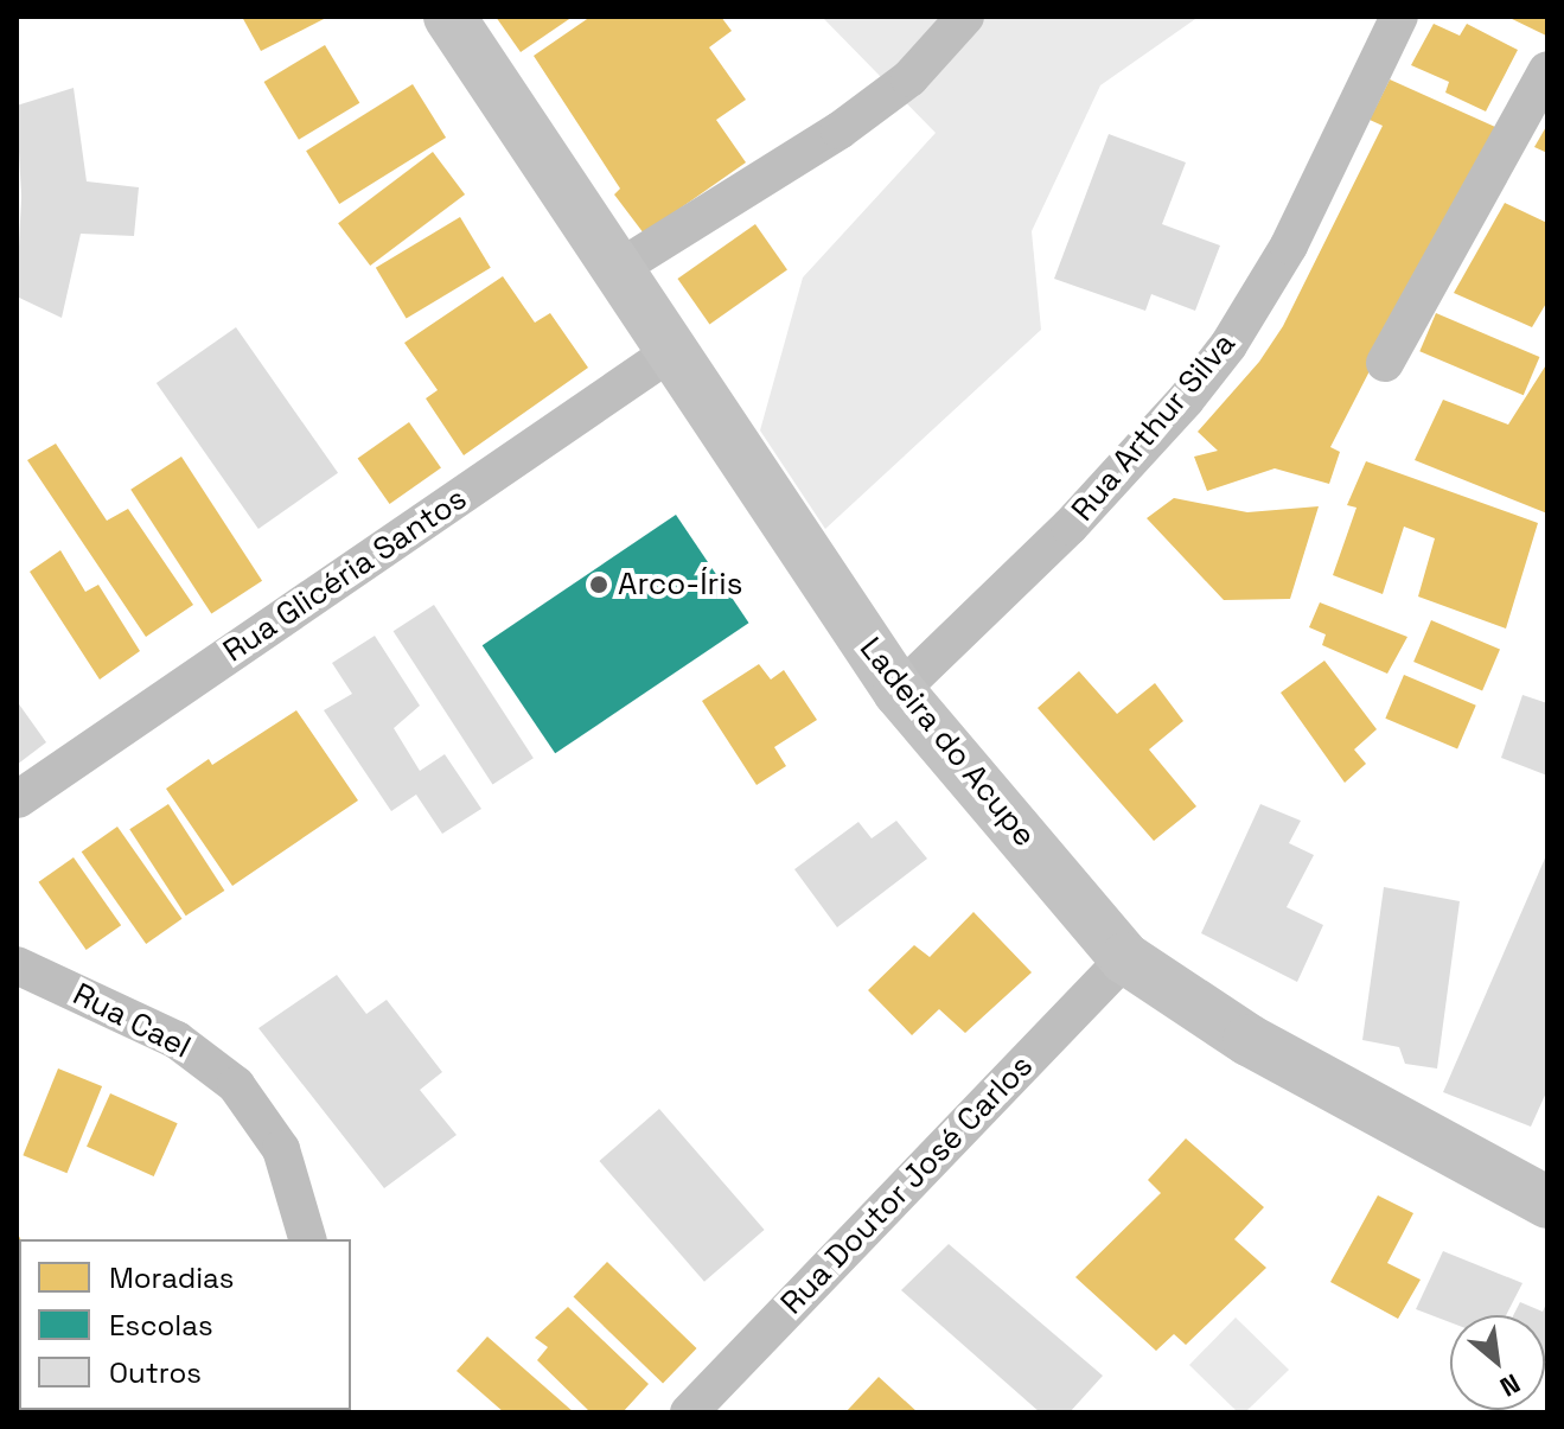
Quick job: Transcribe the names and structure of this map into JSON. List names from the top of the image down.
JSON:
{
  "streets": {
    "street": [
      "Rua Arthur Silva",
      "Rua Glicéria Santos",
      "Ladeira do Acupe",
      "Rua Cael",
      "Rua Doutor José Carlos"
    ]
  },
  "crossings": [
    ["Rua Arthur Silva", "Ladeira do Acupe"],
    ["Rua Glicéria Santos", "Ladeira do Acupe"],
    ["Ladeira do Acupe", "Rua Doutor José Carlos"]
  ],
  "places": ["Arco-Íris"],
  "legend": ["Moradias", "Escolas", "Outros"],
  "north": "bottom right"
}
